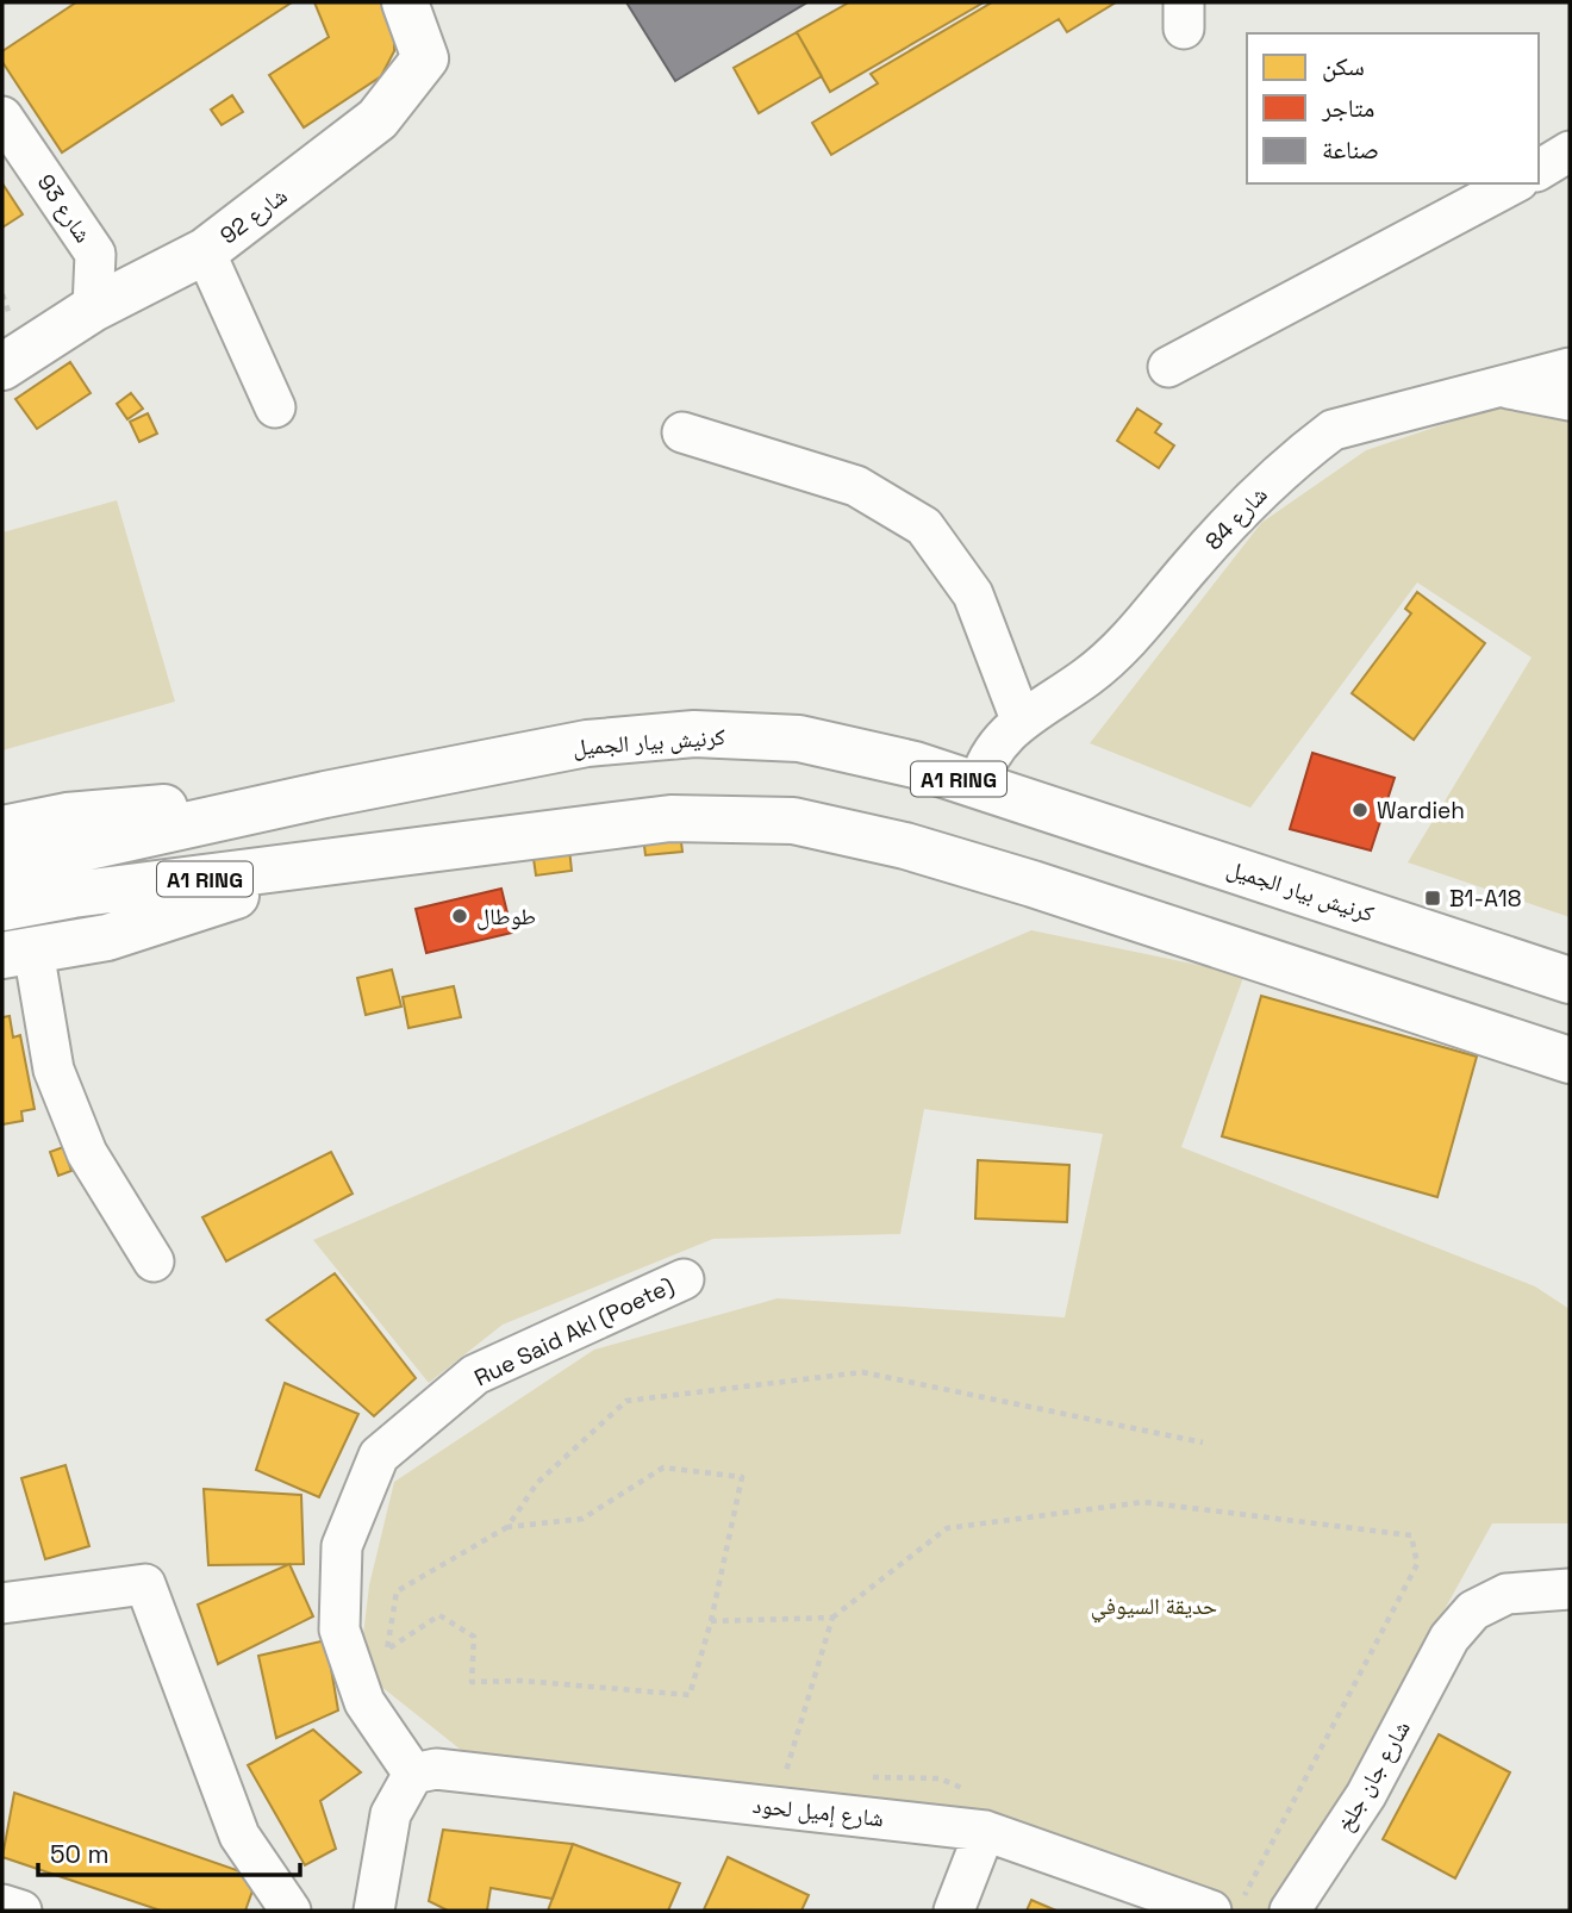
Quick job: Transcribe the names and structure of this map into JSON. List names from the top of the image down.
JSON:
{
  "streets": {
    "main road": ["شارع 92", "كرنيش بيار الجميل", "A1 RING"],
    "street": [
      "شارع 93",
      "شارع 84",
      "Rue Said Akl (Poete)",
      "شارع جان جلخ",
      "شارع إميل لحود"
    ]
  },
  "crossings": [
    ["شارع 93", "شارع 92"],
    ["شارع 84", "كرنيش بيار الجميل"],
    ["Rue Said Akl (Poete)", "شارع إميل لحود"]
  ],
  "parks": ["حديقة السيوفي"],
  "places": {
    "other": ["Wardieh", "طوطال"],
    "transit": ["B1-A18"]
  },
  "legend": ["سكن", "متاجر", "صناعة"],
  "scale_bar": "50 m"
}
